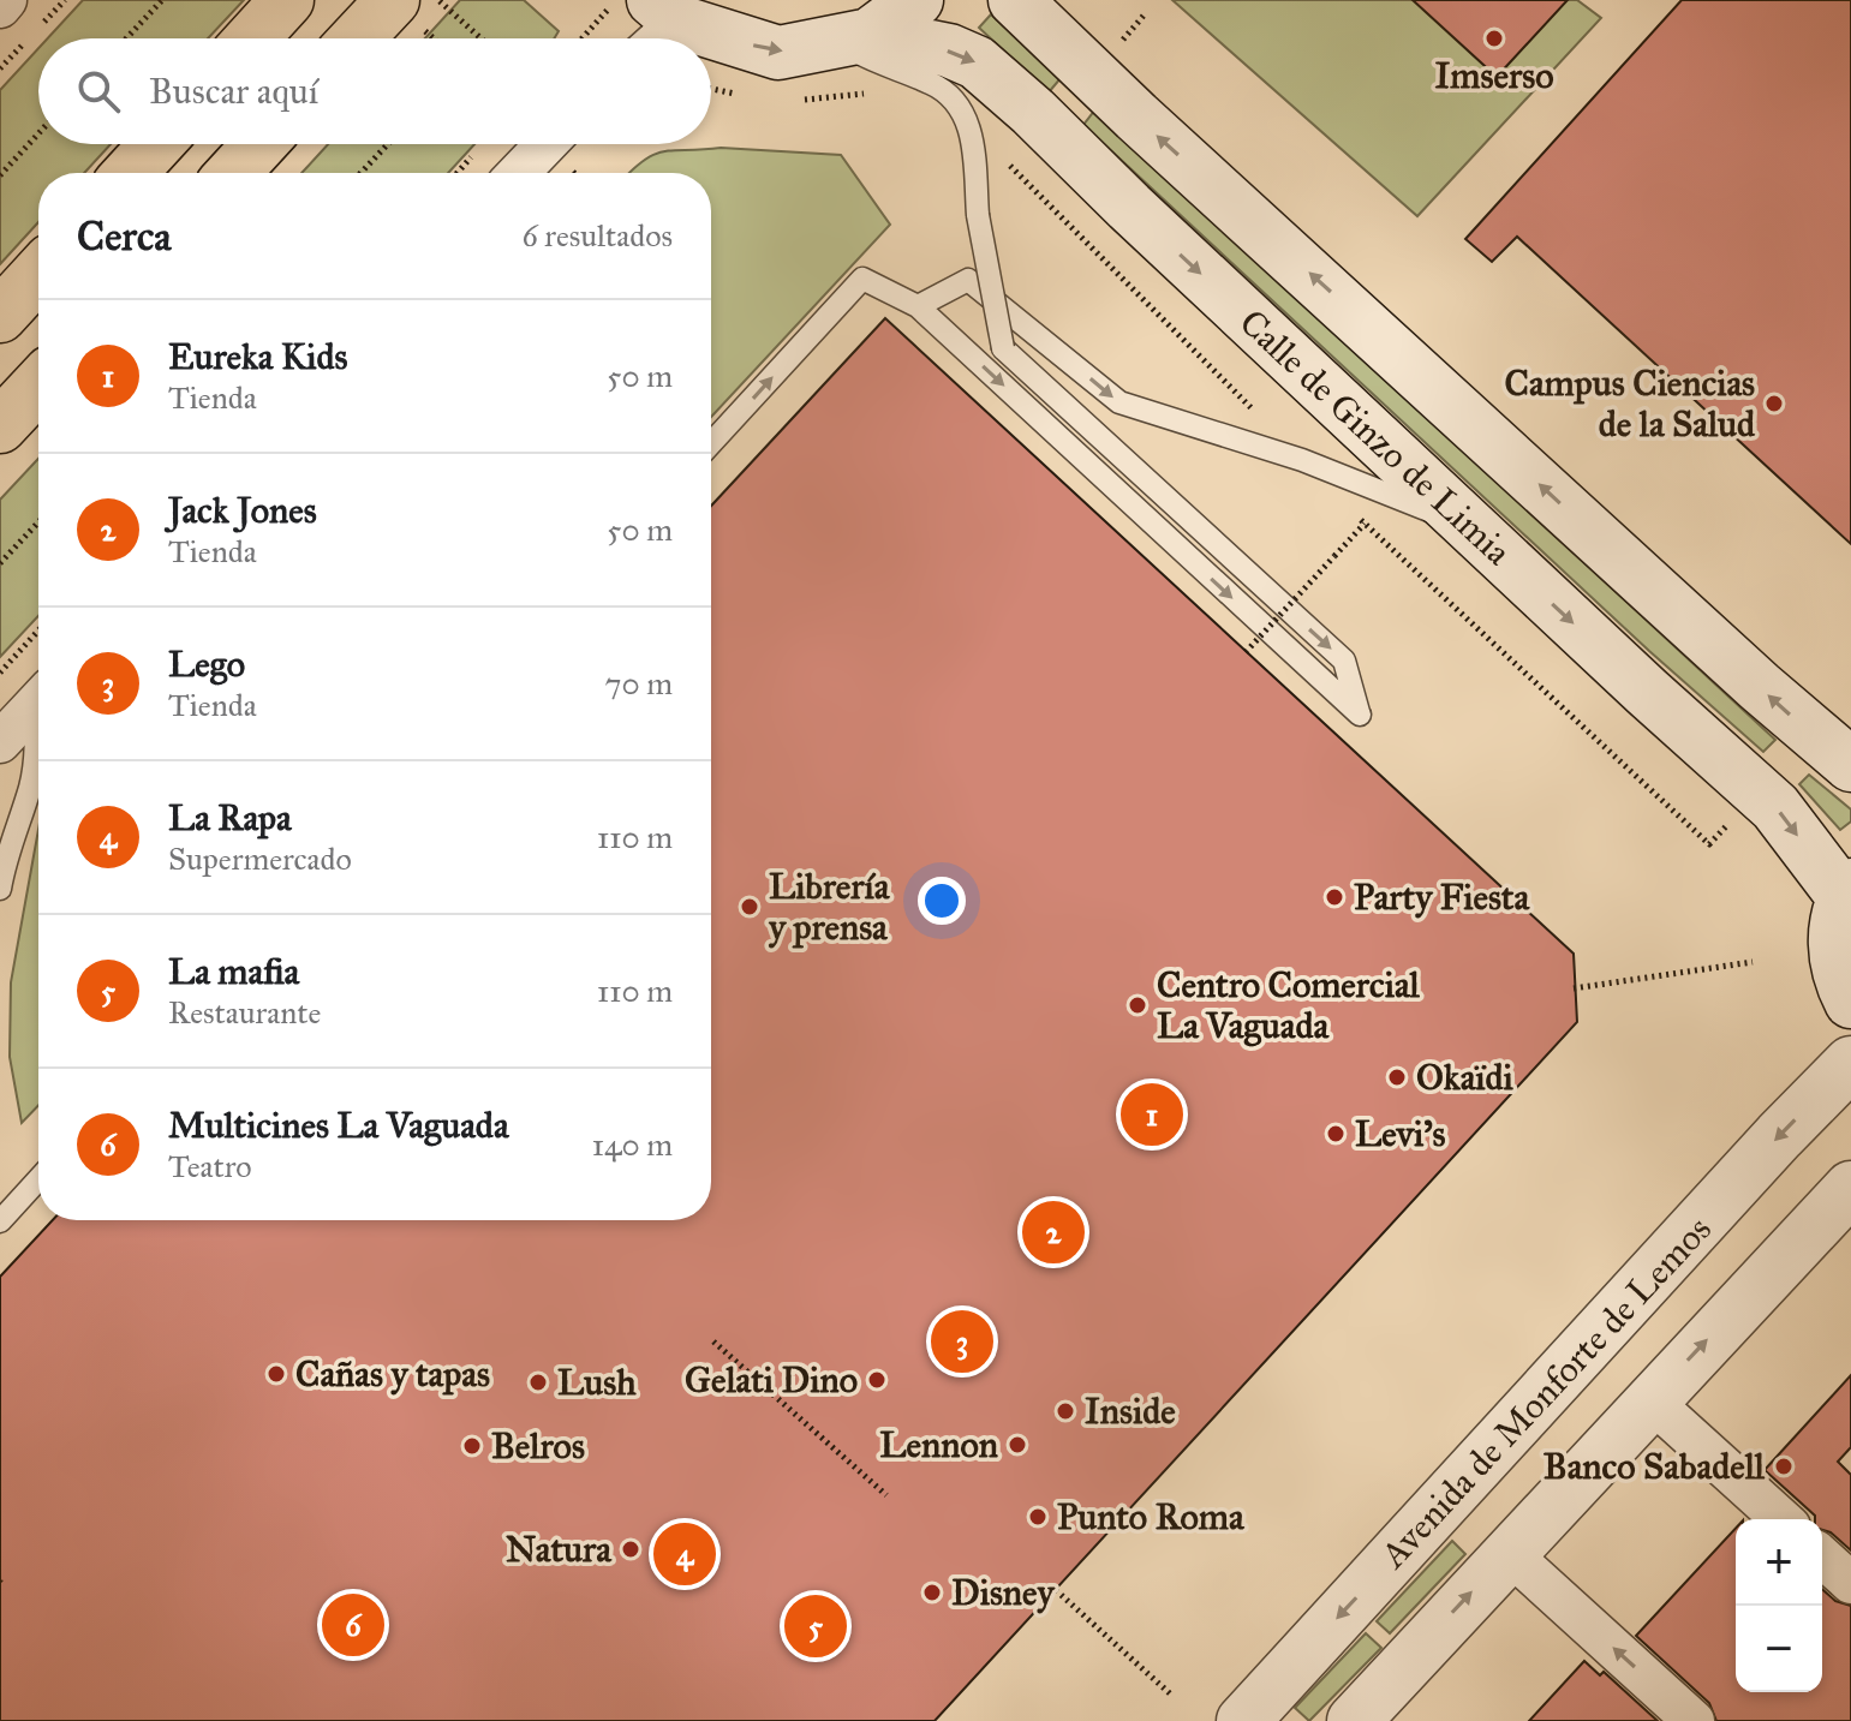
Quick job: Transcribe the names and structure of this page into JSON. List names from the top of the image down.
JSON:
{
  "streets": {
    "main road": ["Calle de Ginzo de Limia", "Avenida de Monforte de Lemos"]
  },
  "places": [
    "Imserso",
    "Campus Ciencias de la Salud",
    "Party Fiesta",
    "Librería y prensa",
    "Centro Comercial La Vaguada",
    "Okaïdi",
    "Levi's",
    "Cañas y tapas",
    "Gelati Dino",
    "Lush",
    "Inside",
    "Lennon",
    "Belros",
    "Banco Sabadell",
    "Punto Roma",
    "Natura",
    "Disney"
  ],
  "page": {
    "search": "Buscar aquí",
    "heading": ["Cerca", "6 resultados"],
    "list": [
      {
        "mark": "1",
        "name": "Eureka Kids",
        "note": "Tienda",
        "value": "50 m"
      },
      {
        "mark": "2",
        "name": "Jack Jones",
        "note": "Tienda",
        "value": "50 m"
      },
      {
        "mark": "3",
        "name": "Lego",
        "note": "Tienda",
        "value": "70 m"
      },
      {
        "mark": "4",
        "name": "La Rapa",
        "note": "Supermercado",
        "value": "110 m"
      },
      {
        "mark": "5",
        "name": "La mafia",
        "note": "Restaurante",
        "value": "110 m"
      },
      {
        "mark": "6",
        "name": "Multicines La Vaguada",
        "note": "Teatro",
        "value": "140 m"
      }
    ],
    "pins": [
      "1",
      "2",
      "3",
      "4",
      "6",
      "5"
    ],
    "map_buttons": ["+", "−"]
  }
}
